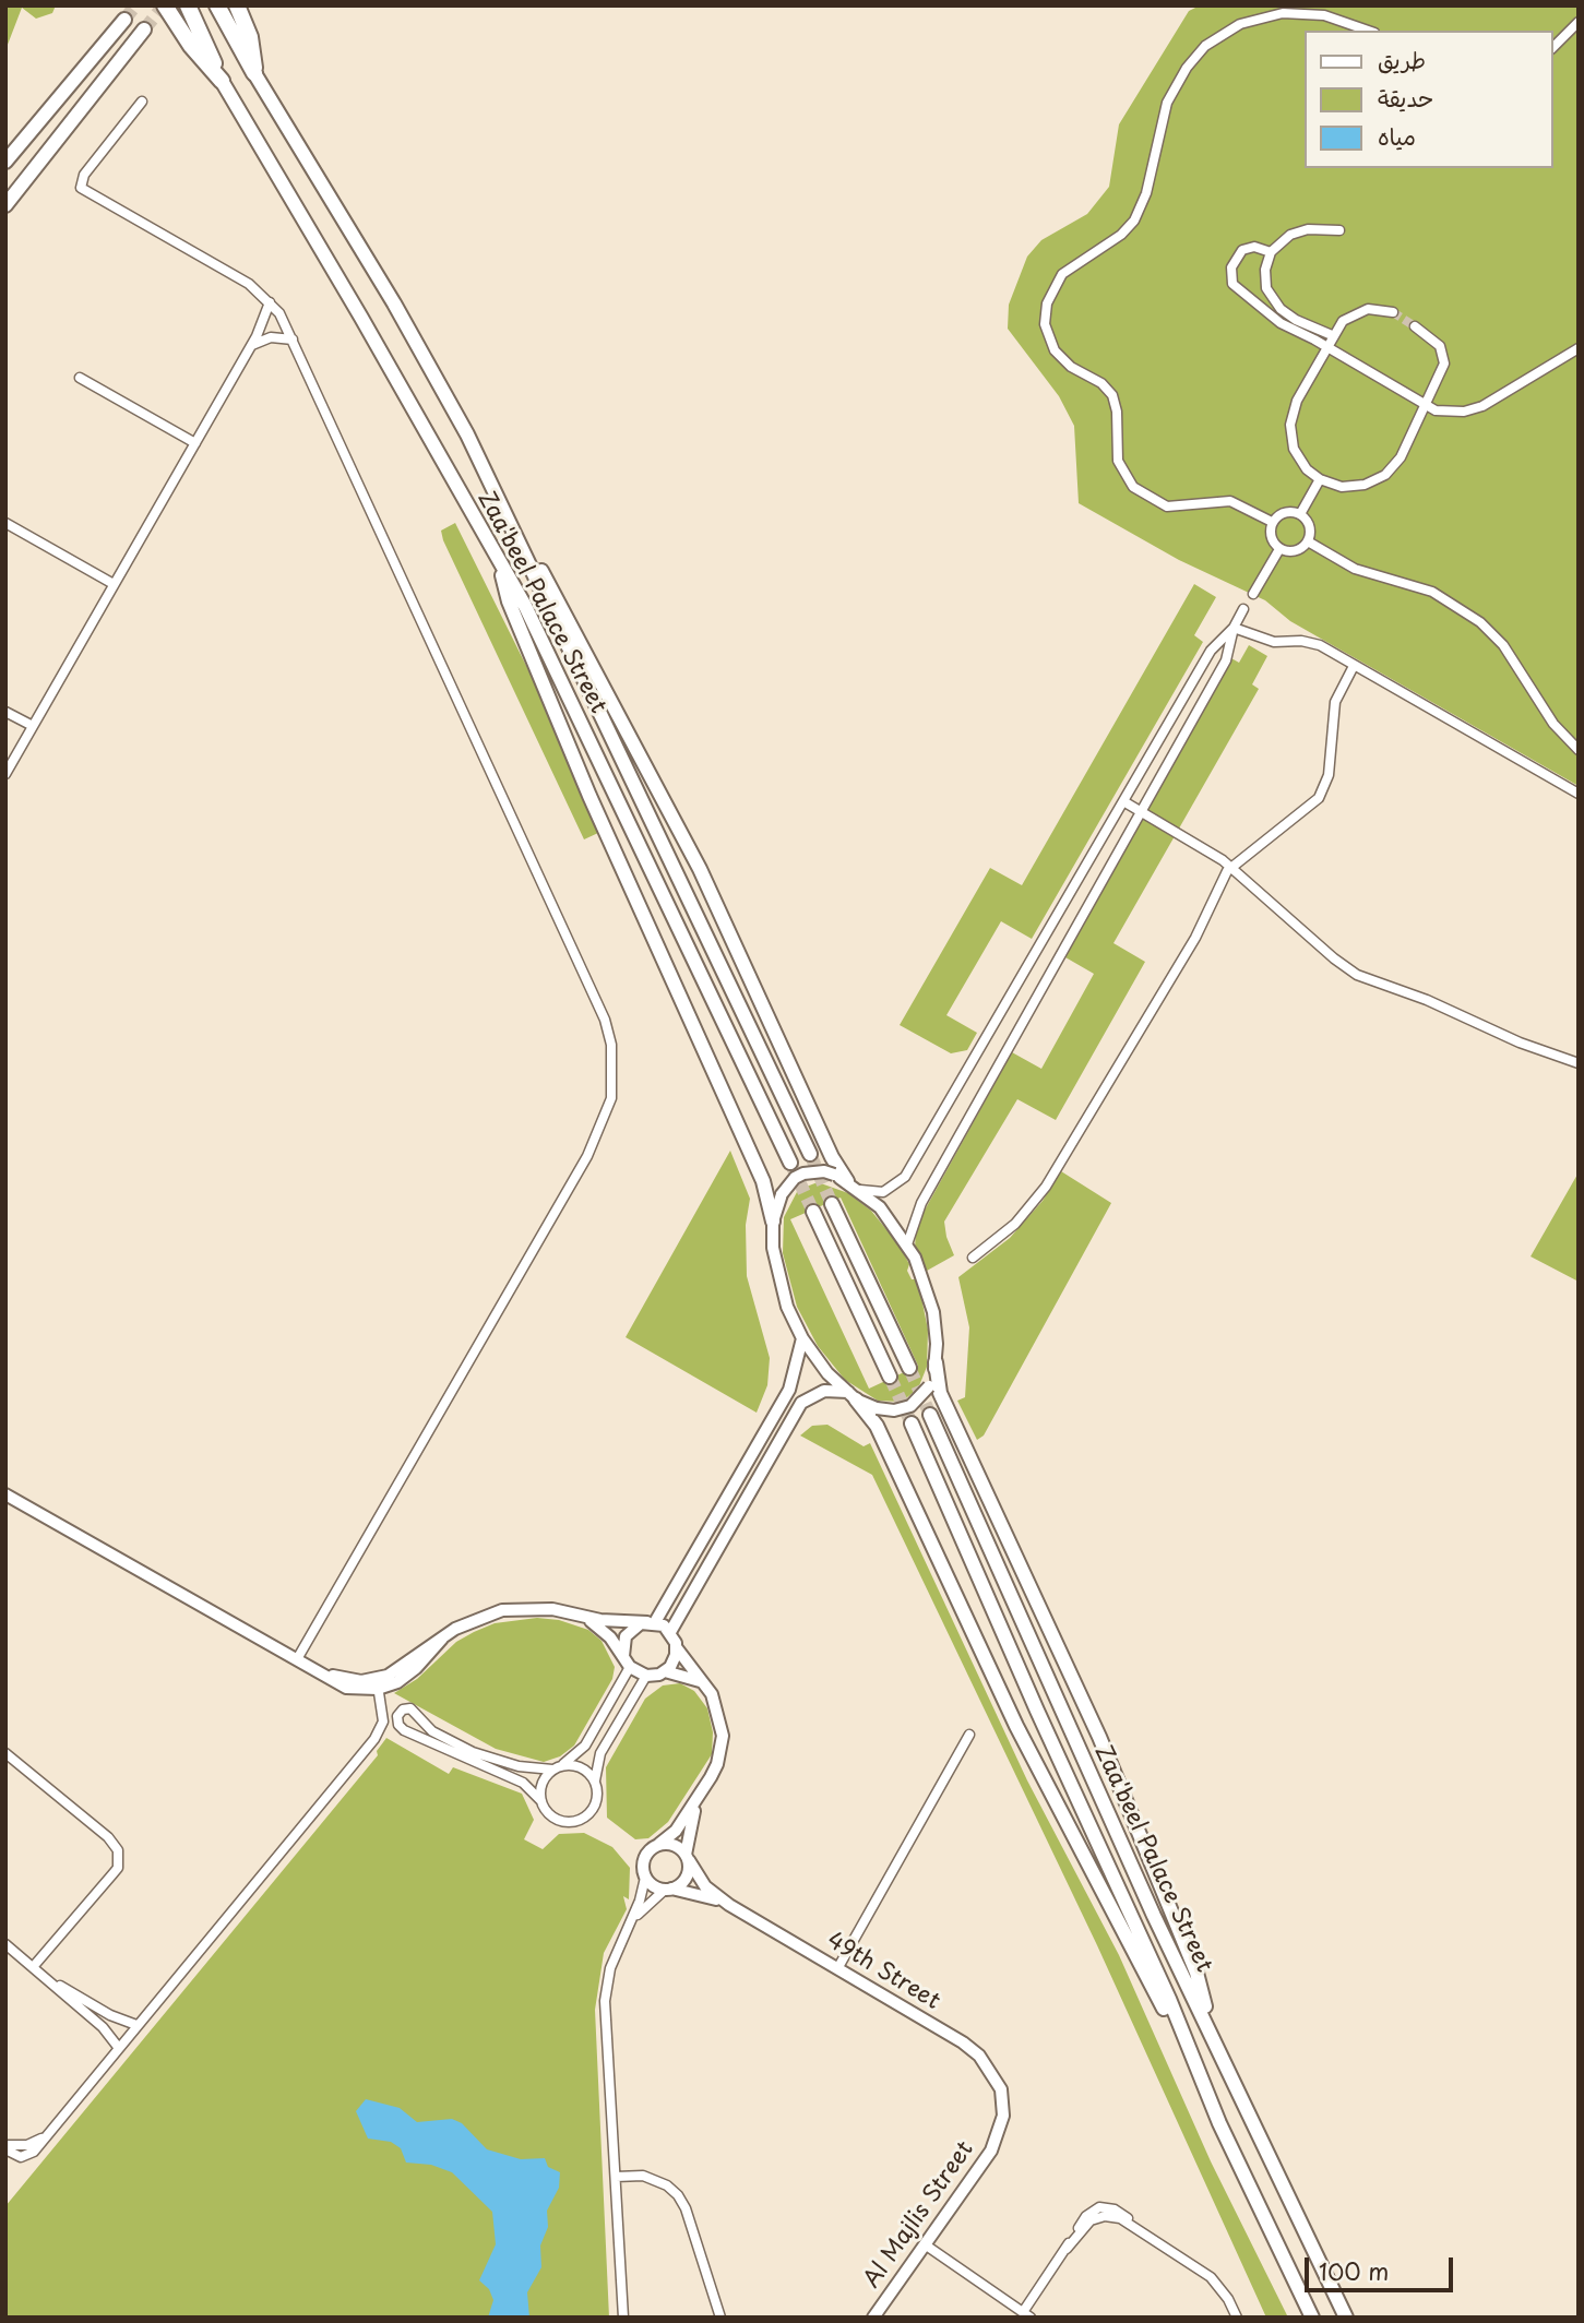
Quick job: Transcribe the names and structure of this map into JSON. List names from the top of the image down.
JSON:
{
  "streets": {
    "main road": ["Zaa'beel Palace Street"],
    "street": ["49th Street", "Al Majlis Street"]
  },
  "crossings": [
    ["49th Street", "Al Majlis Street"]
  ],
  "legend": ["طريق", "حديقة", "مياه"],
  "scale_bar": "100 m"
}
